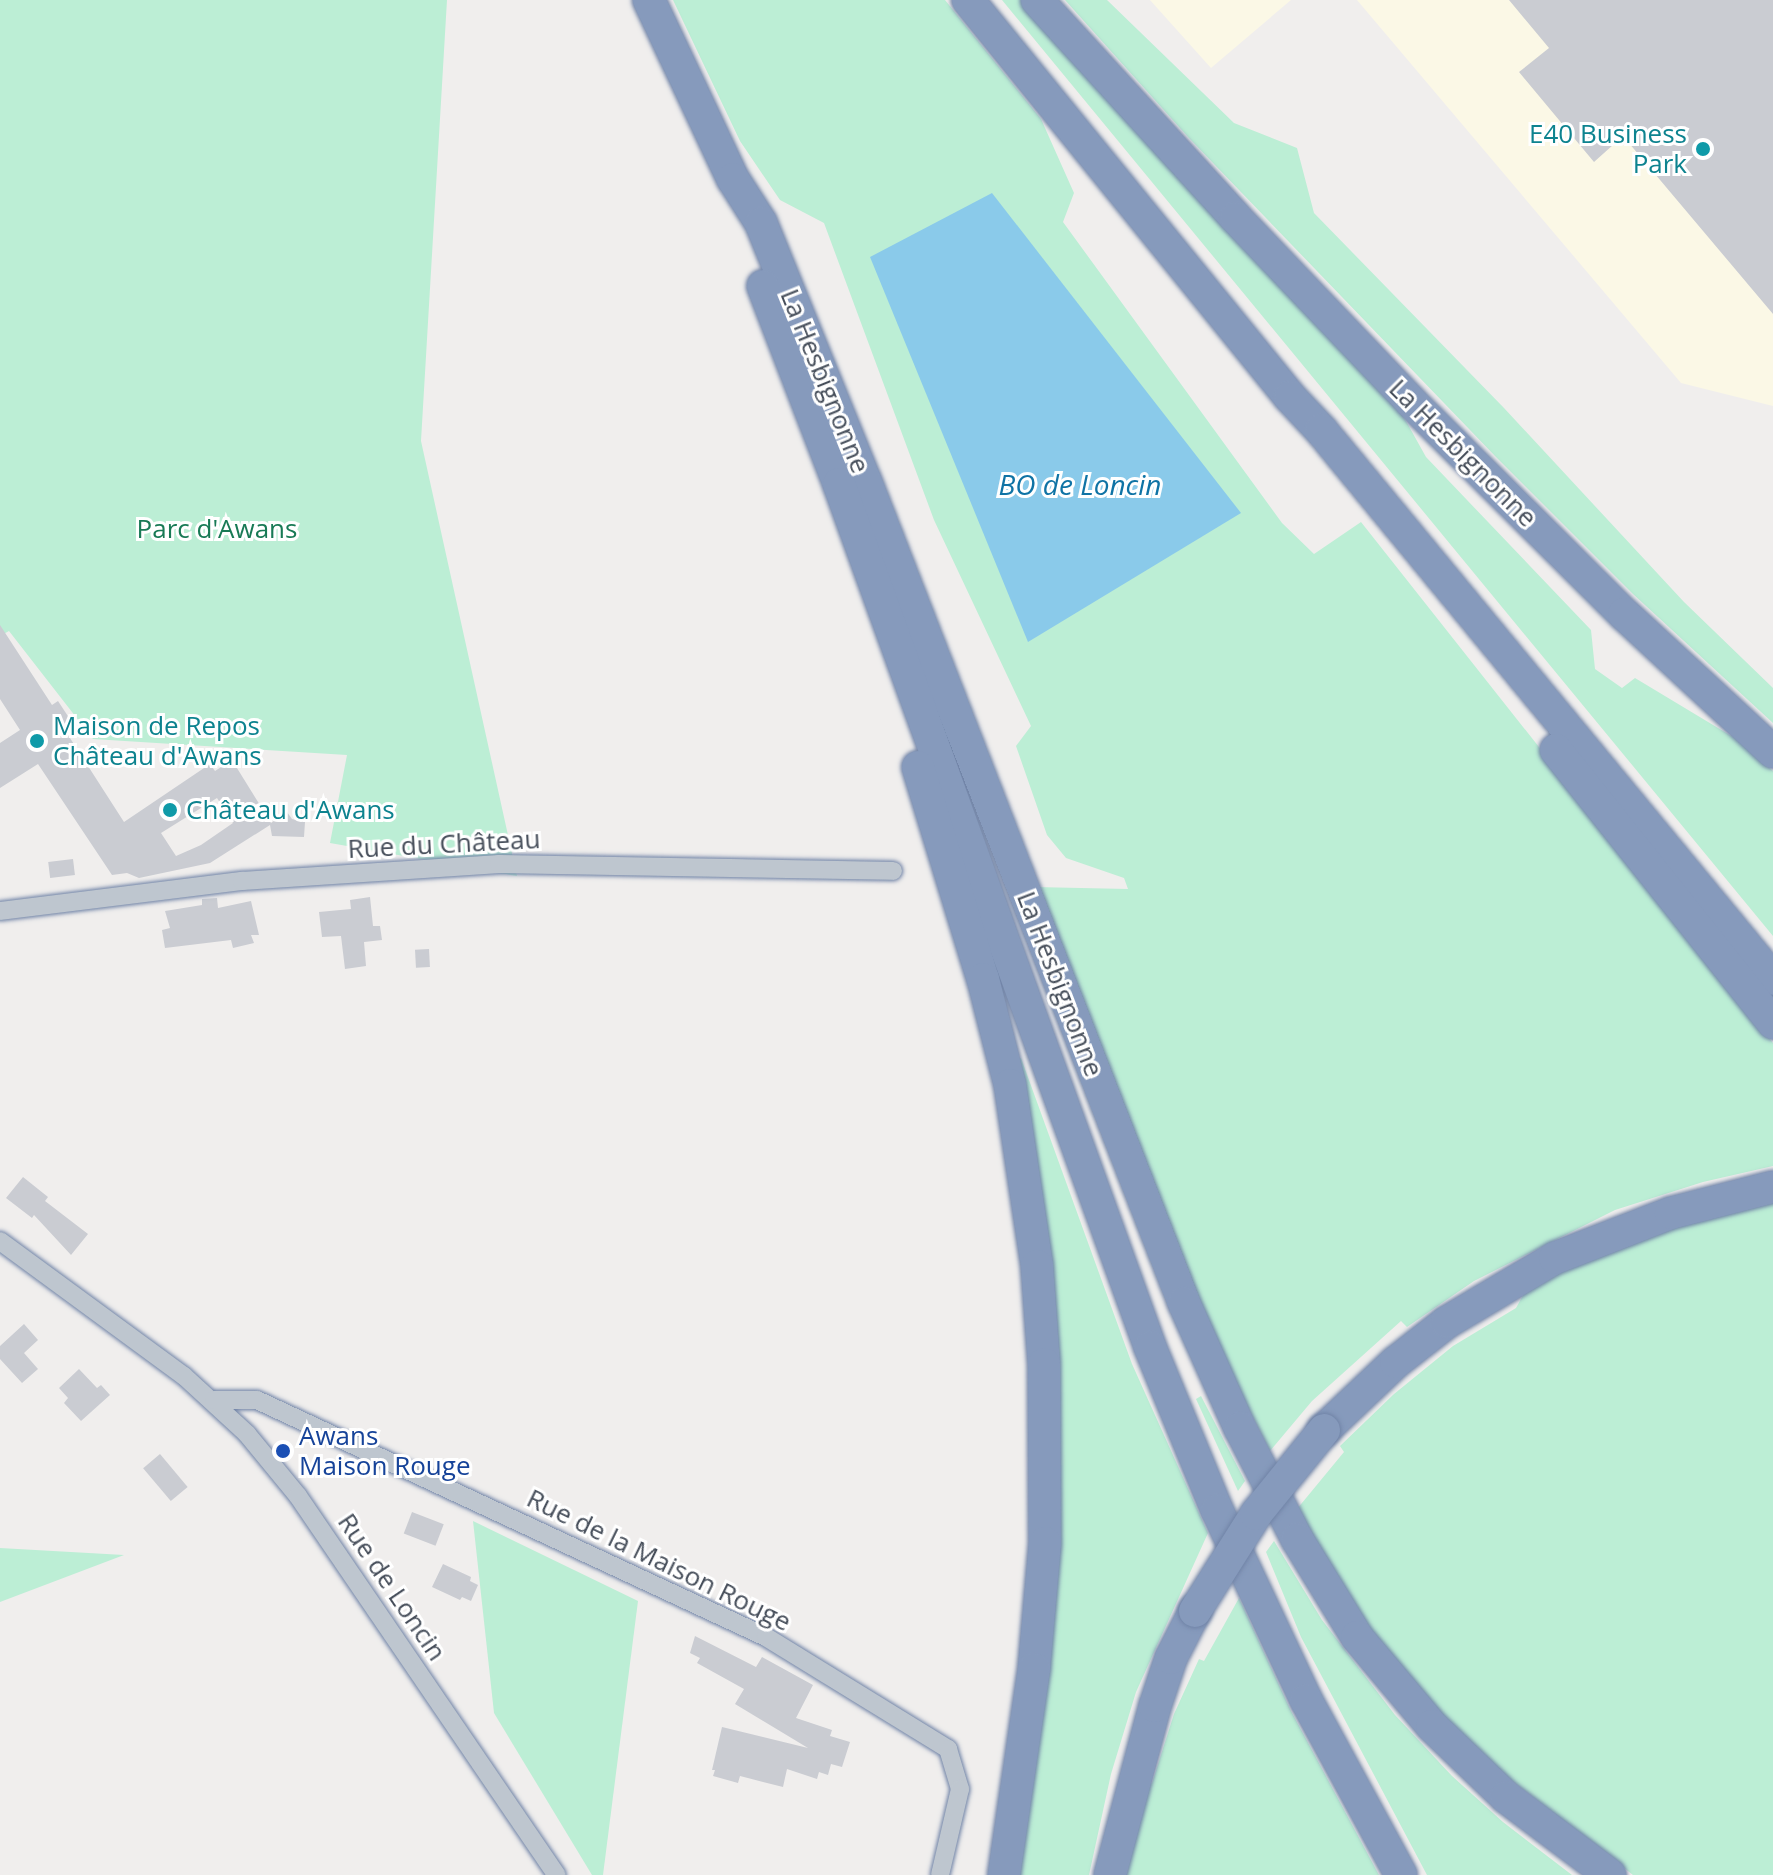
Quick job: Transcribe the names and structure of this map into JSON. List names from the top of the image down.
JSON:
{
  "streets": {
    "highway": ["La Hesbignonne"],
    "street": ["Rue du Château", "Rue de la Maison Rouge", "Rue de Loncin"]
  },
  "crossings": [
    ["Rue de la Maison Rouge", "Rue de Loncin"]
  ],
  "water": ["BO de Loncin"],
  "parks": ["Parc d'Awans"],
  "places": [
    "E40 Business Park",
    "Maison de Repos Château d'Awans",
    "Château d'Awans",
    "Awans Maison Rouge"
  ]
}
